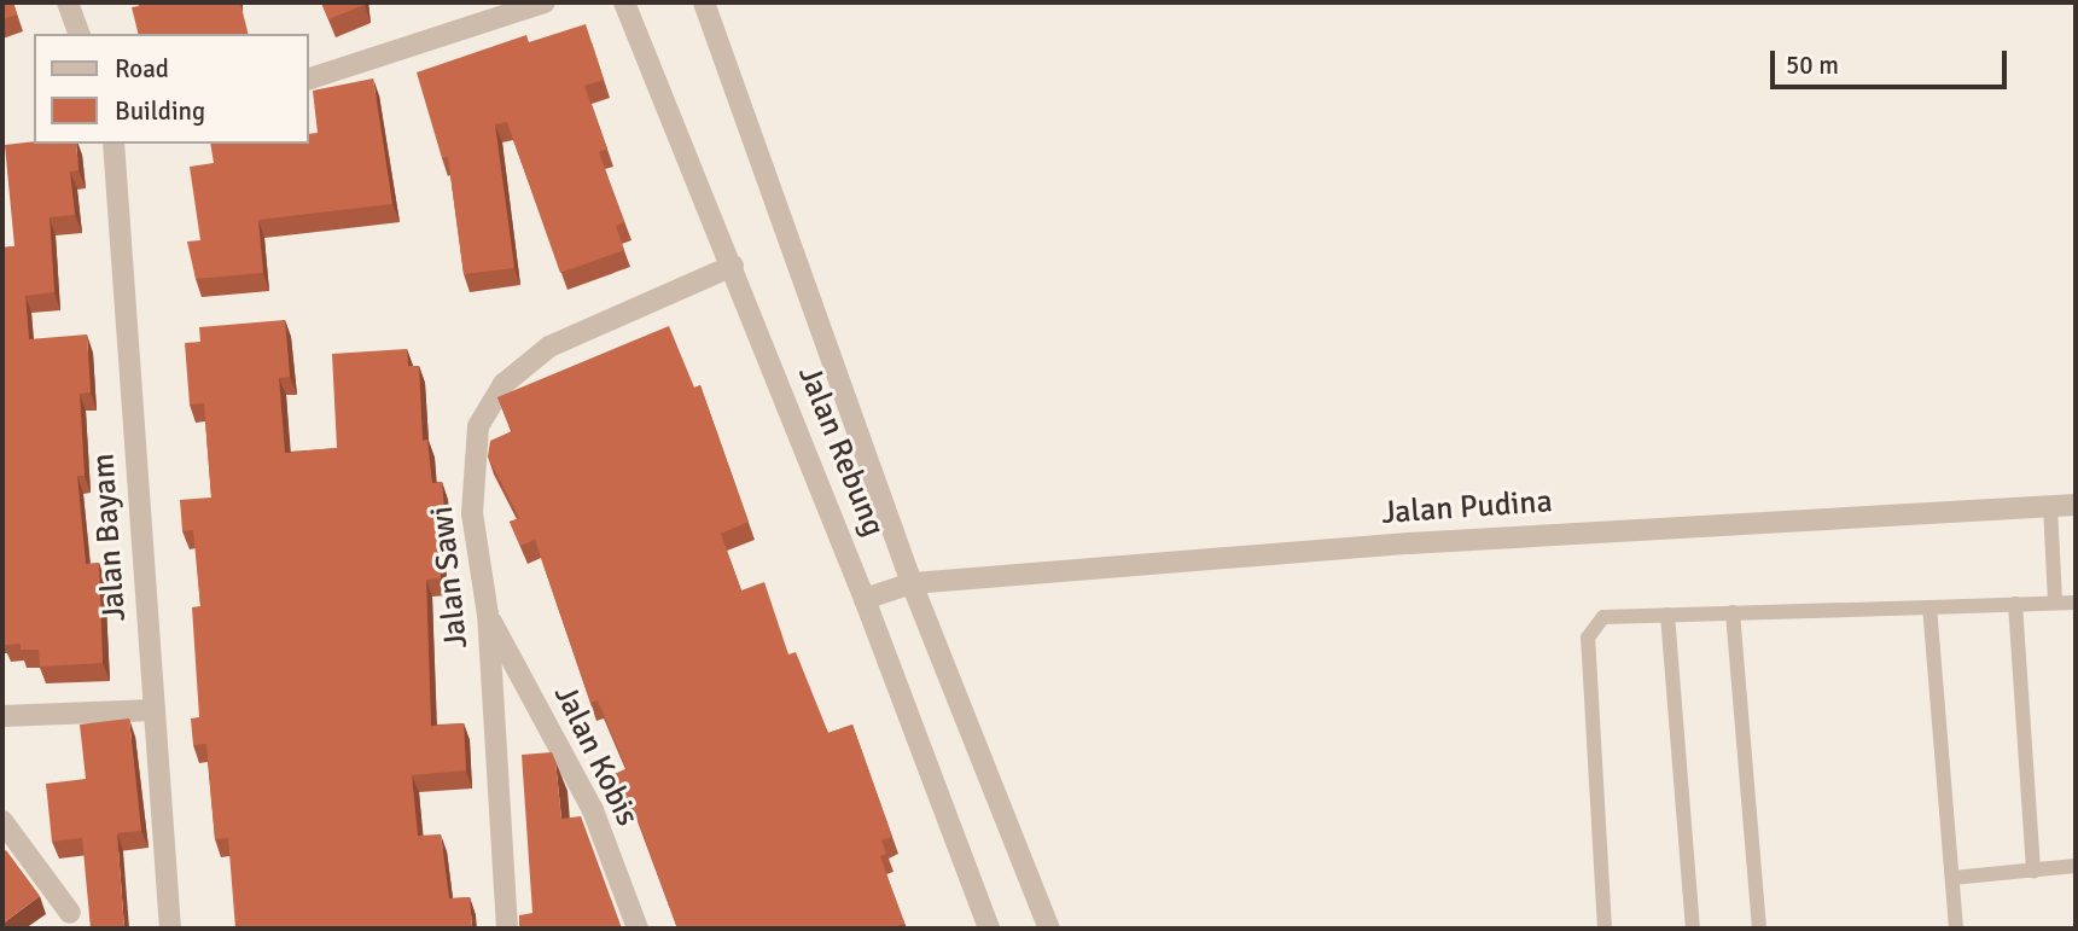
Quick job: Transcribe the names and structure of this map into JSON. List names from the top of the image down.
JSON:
{
  "streets": {
    "street": [
      "Jalan Rebung",
      "Jalan Pudina",
      "Jalan Bayam",
      "Jalan Sawi",
      "Jalan Kobis"
    ]
  },
  "crossings": [
    ["Jalan Rebung", "Jalan Pudina"],
    ["Jalan Rebung", "Jalan Sawi"],
    ["Jalan Sawi", "Jalan Kobis"]
  ],
  "legend": ["Road", "Building"],
  "scale_bar": "50 m"
}
